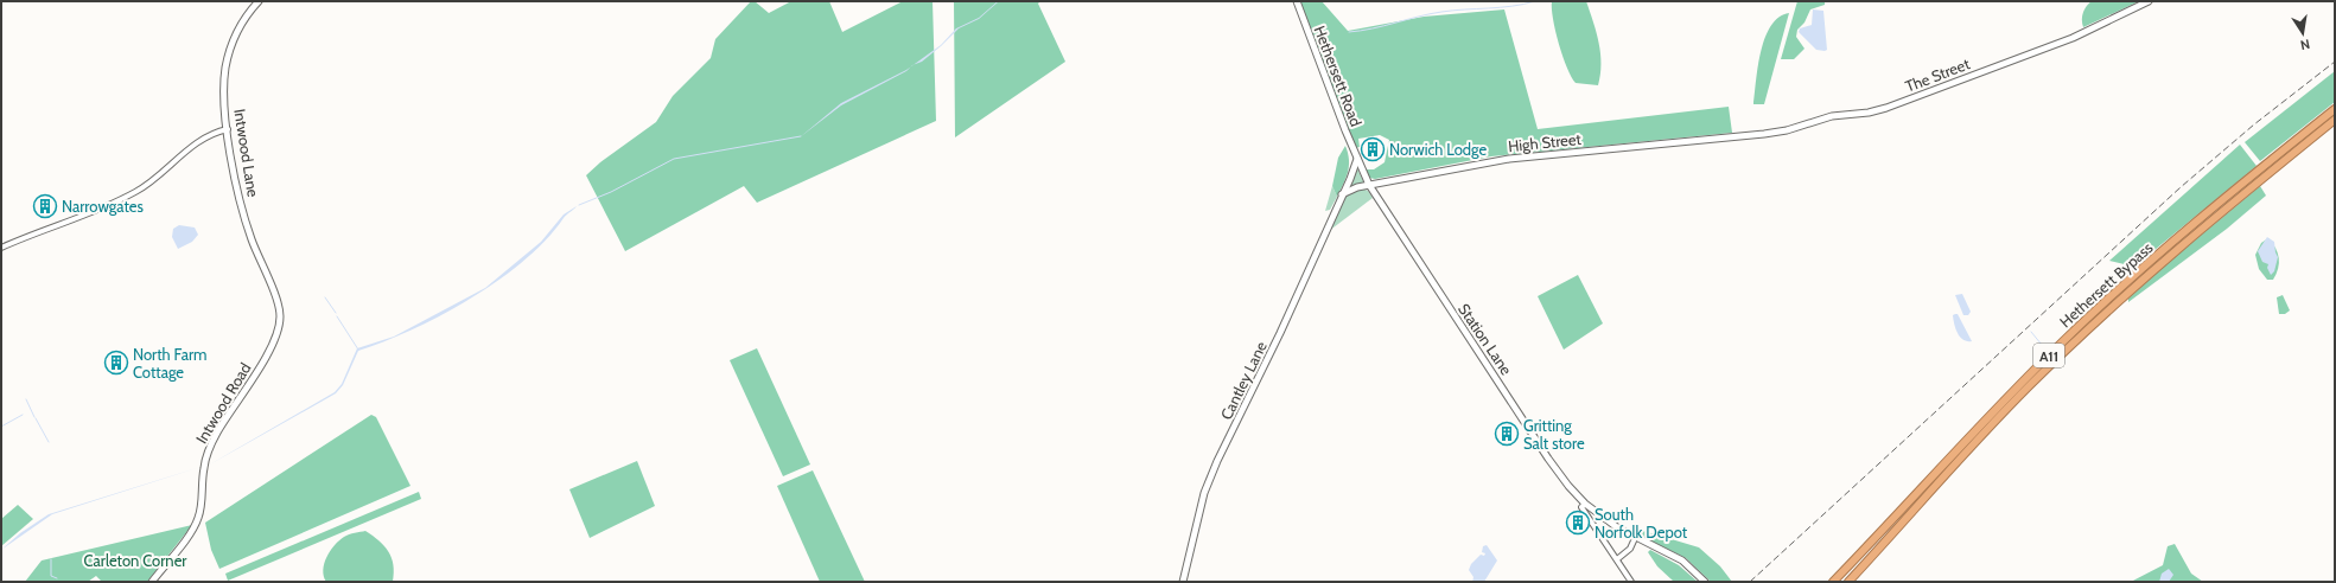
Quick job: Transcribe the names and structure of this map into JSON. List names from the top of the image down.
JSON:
{
  "streets": {
    "highway": ["Hethersett Bypass", "A11"],
    "street": [
      "The Street",
      "Hethersett Road",
      "High Street",
      "Intwood Lane",
      "Station Lane",
      "Cantley Lane",
      "Intwood Road"
    ]
  },
  "crossings": [
    ["The Street", "High Street"],
    ["Hethersett Road", "High Street"],
    ["Hethersett Road", "Station Lane"],
    ["Hethersett Road", "Cantley Lane"],
    ["High Street", "Station Lane"],
    ["Intwood Lane", "Intwood Road"]
  ],
  "parks": ["Carleton Corner"],
  "places": {
    "building": [
      "Norwich Lodge",
      "Narrowgates",
      "North Farm Cottage",
      "Gritting Salt store",
      "South Norfolk Depot"
    ]
  },
  "north": "bottom"
}
